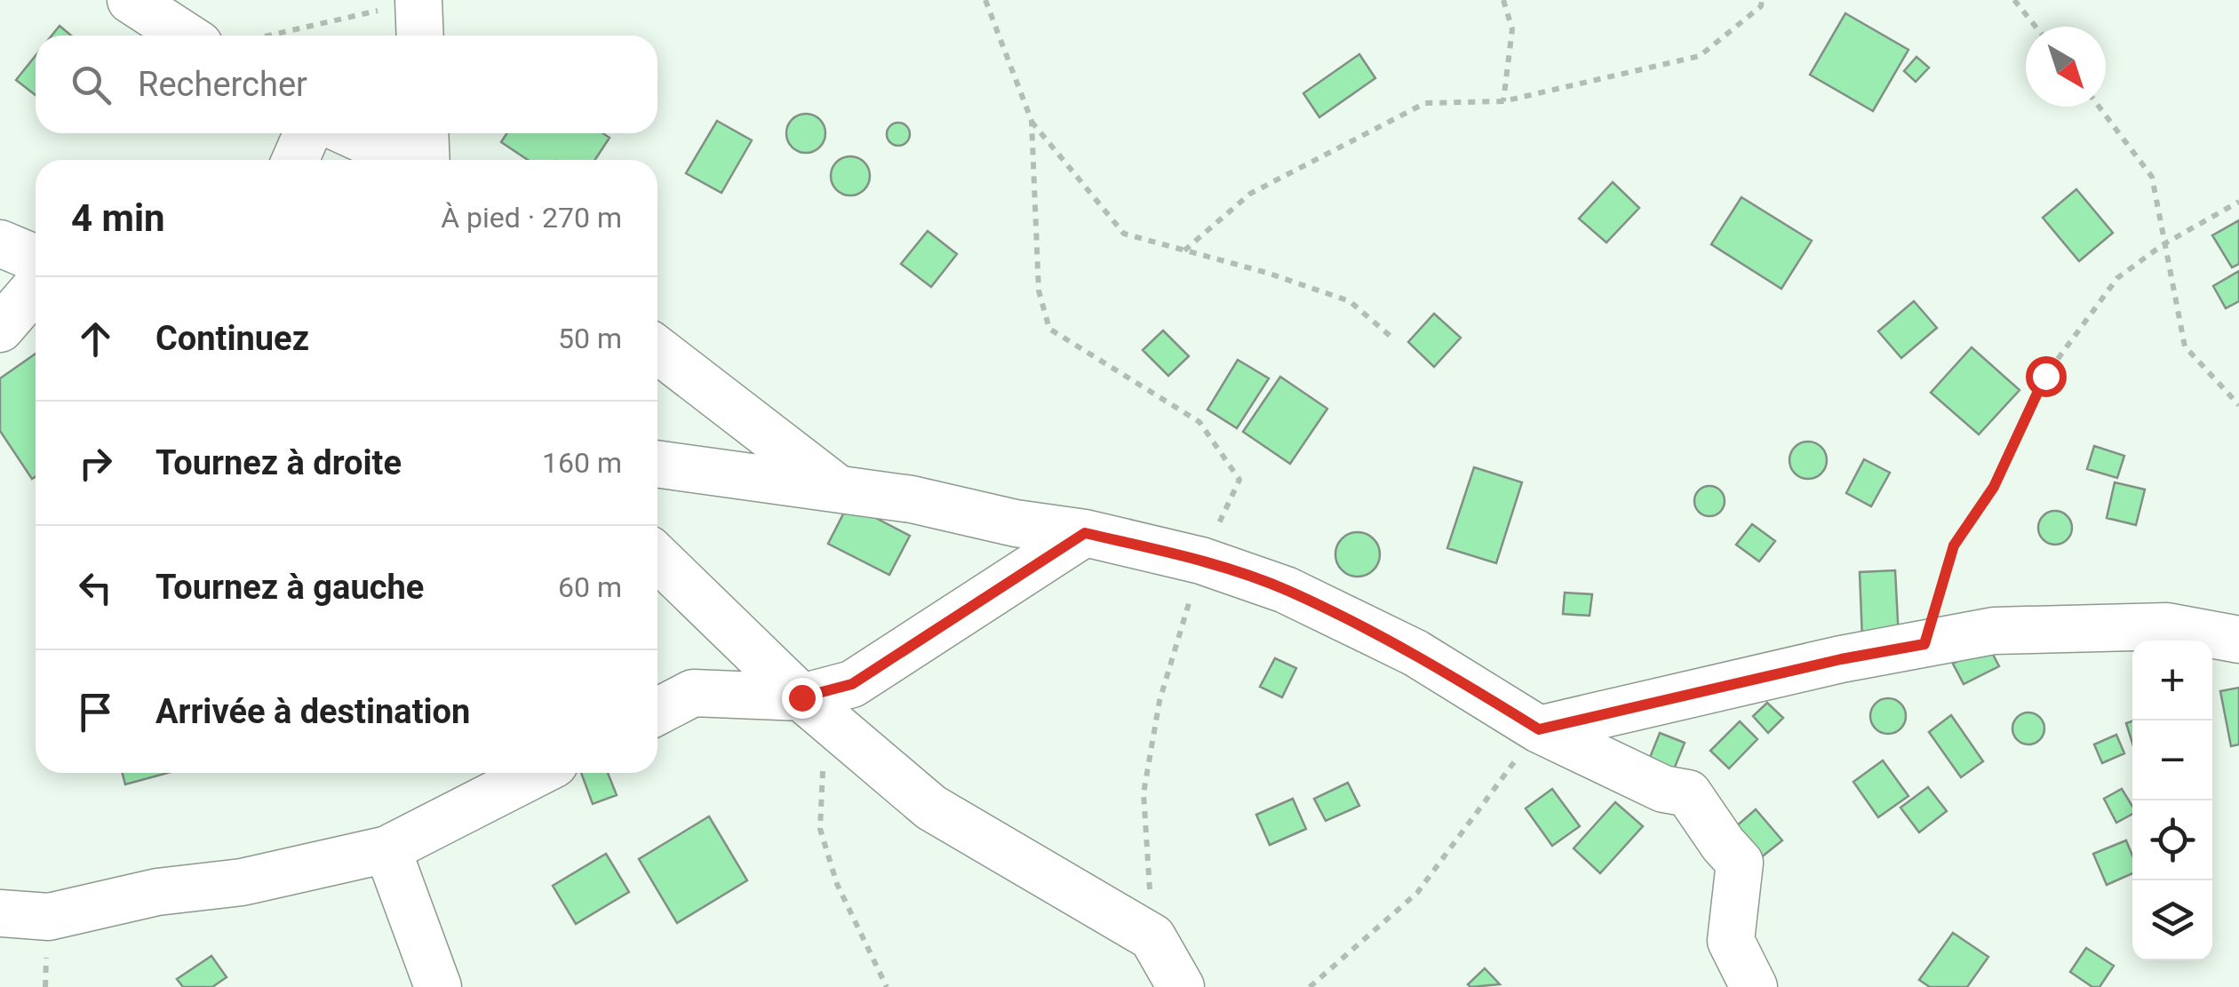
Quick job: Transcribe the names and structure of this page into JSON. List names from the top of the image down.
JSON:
{
  "north": "bottom right",
  "page": {
    "search": "Rechercher",
    "heading": ["4 min", "À pied · 270 m"],
    "list": [
      ["Continuez", "50 m"],
      ["Tournez à droite", "160 m"],
      ["Tournez à gauche", "60 m"],
      "Arrivée à destination"
    ],
    "map_buttons": ["+", "−"]
  }
}
